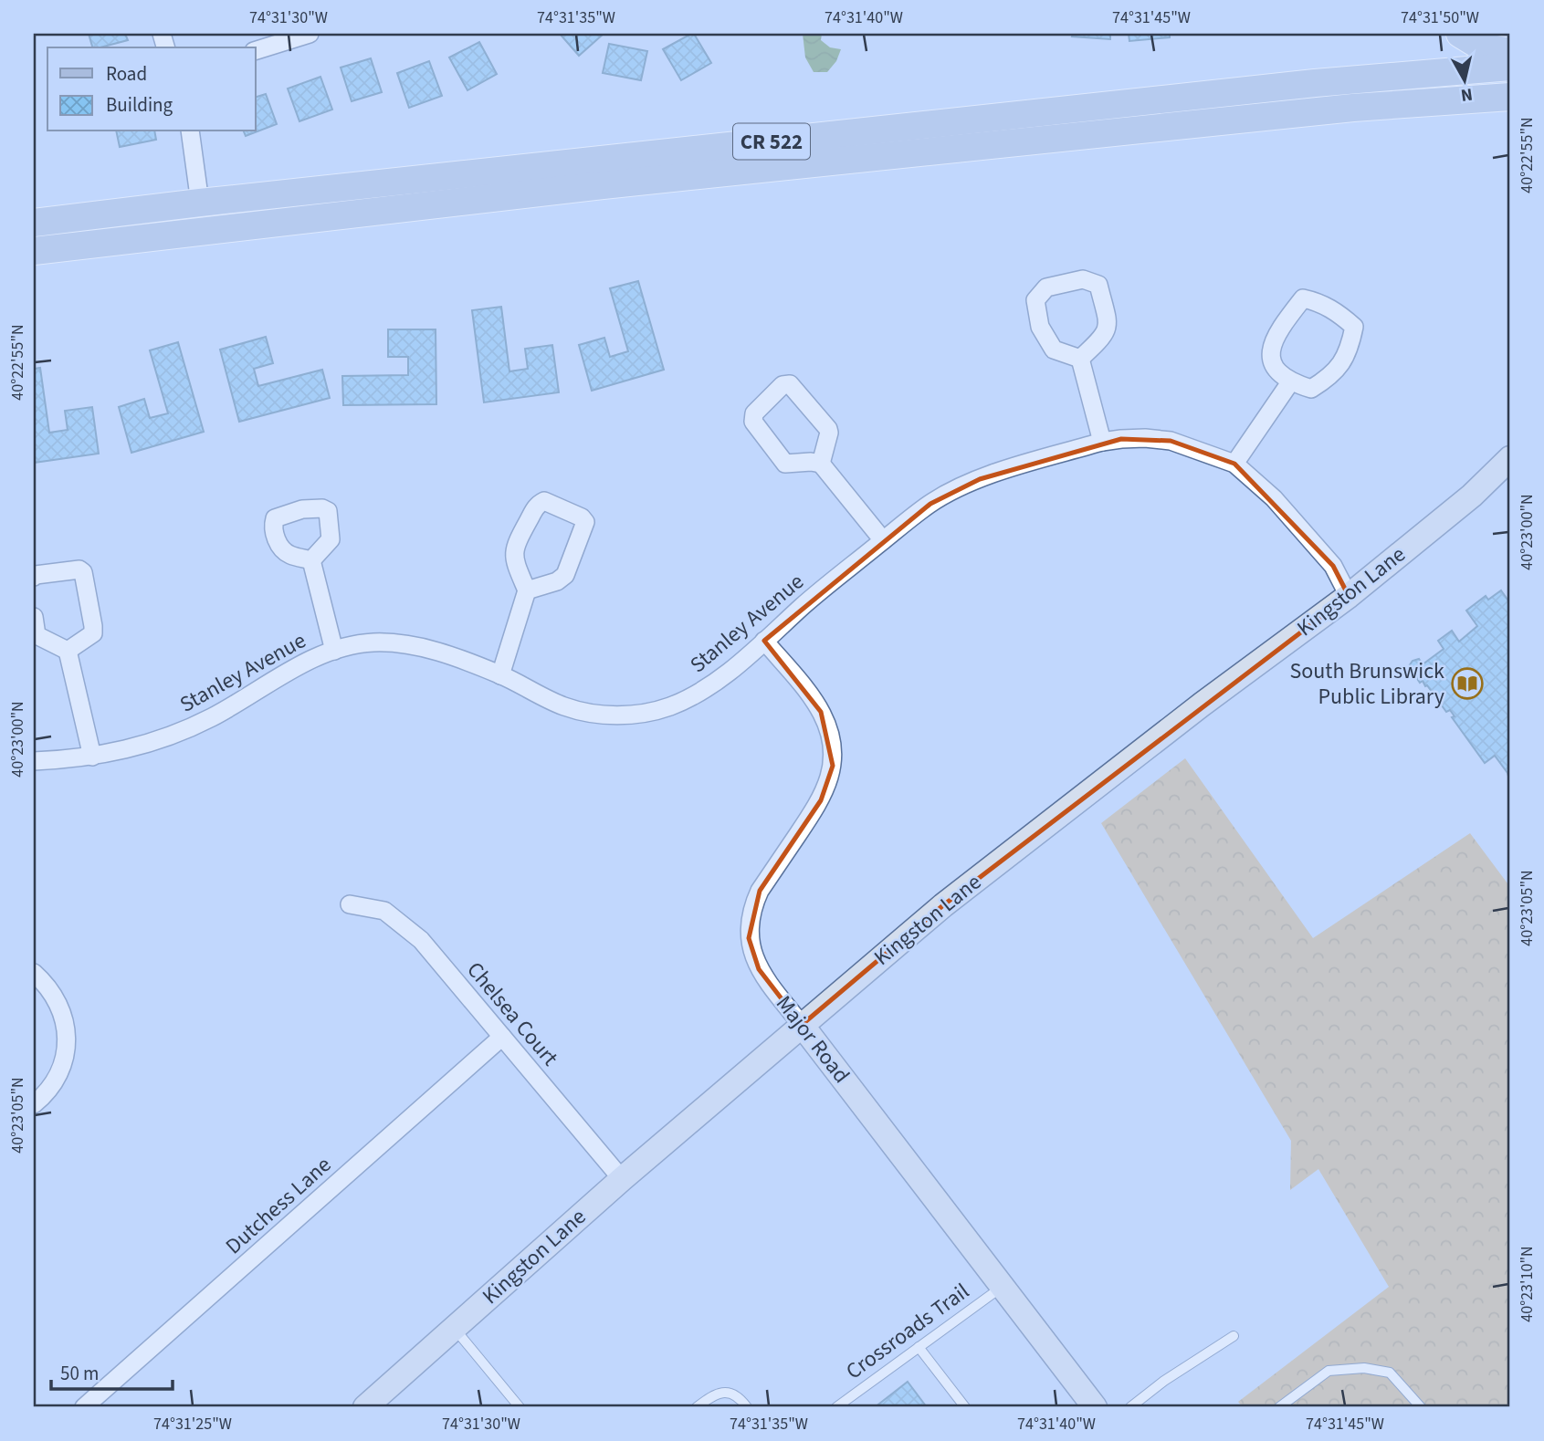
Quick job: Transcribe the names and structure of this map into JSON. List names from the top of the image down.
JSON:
{
  "streets": {
    "main road": ["CR 522"],
    "street": [
      "Kingston Lane",
      "Stanley Avenue",
      "Chelsea Court",
      "Major Road",
      "Dutchess Lane"
    ],
    "lane": ["Crossroads Trail"]
  },
  "crossings": [
    ["Kingston Lane", "Stanley Avenue"],
    ["Kingston Lane", "Chelsea Court"],
    ["Kingston Lane", "Major Road"],
    ["Stanley Avenue", "Major Road"],
    ["Chelsea Court", "Dutchess Lane"],
    ["Major Road", "Crossroads Trail"]
  ],
  "places": {
    "library": ["South Brunswick Public Library"]
  },
  "legend": ["Road", "Building"],
  "scale_bar": "50 m",
  "north": "bottom",
  "coordinates": [
    "74°31'30\"W",
    "74°31'35\"W",
    "74°31'40\"W",
    "74°31'45\"W",
    "74°31'50\"W",
    "40°22'55\"N",
    "40°23'00\"N",
    "40°23'05\"N",
    "40°23'10\"N",
    "74°31'25\"W"
  ]
}
